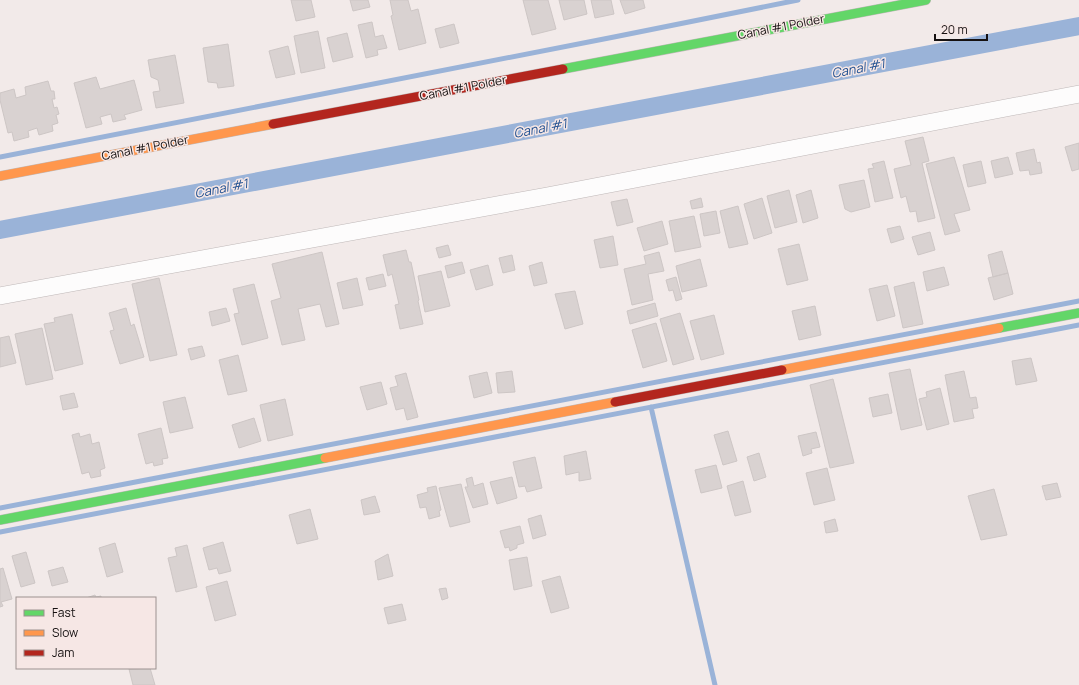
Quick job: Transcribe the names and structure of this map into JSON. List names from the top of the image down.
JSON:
{
  "streets": {
    "street": ["Canal #1 Polder"]
  },
  "water": ["Canal #1"],
  "legend": ["Fast", "Slow", "Jam"],
  "scale_bar": "20 m"
}
